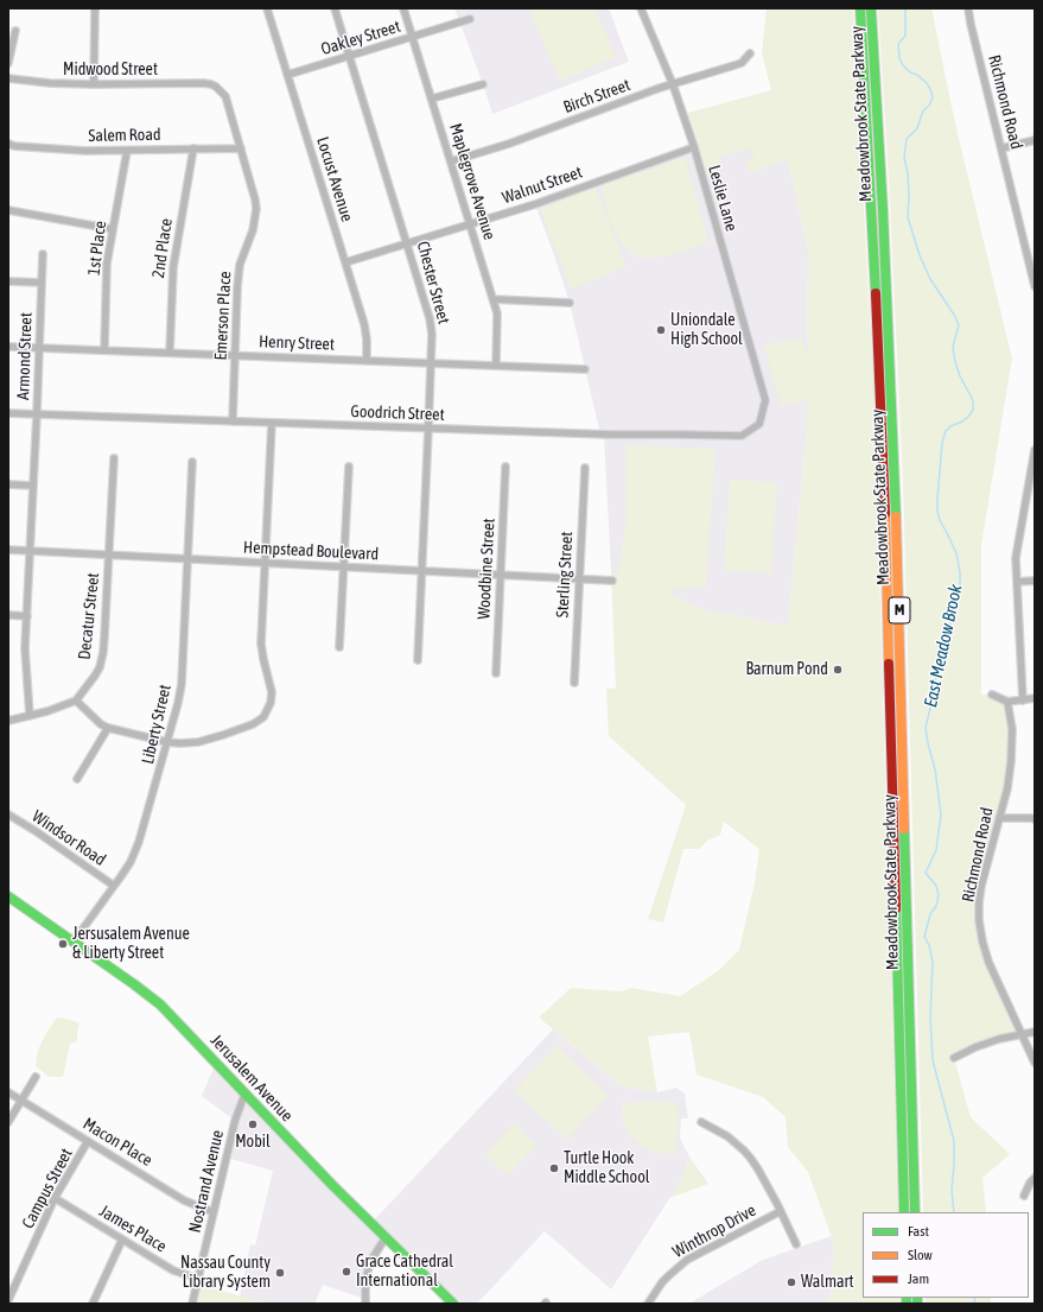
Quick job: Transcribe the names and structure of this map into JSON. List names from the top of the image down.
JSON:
{
  "streets": {
    "main road": ["Meadowbrook State Parkway", "M", "Jerusalem Avenue"],
    "street": [
      "Oakley Street",
      "Midwood Street",
      "Birch Street",
      "Richmond Road",
      "Salem Road",
      "Locust Avenue",
      "Maplegrove Avenue",
      "Walnut Street",
      "Leslie Lane",
      "1st Place",
      "2nd Place",
      "Chester Street",
      "Emerson Place",
      "Henry Street",
      "Armond Street",
      "Goodrich Street",
      "Hempstead Boulevard",
      "Woodbine Street",
      "Sterling Street",
      "Decatur Street",
      "Liberty Street",
      "Windsor Road",
      "Macon Place",
      "Nostrand Avenue",
      "Campus Street",
      "James Place",
      "Winthrop Drive"
    ]
  },
  "crossings": [
    ["Oakley Street", "Locust Avenue"],
    ["Oakley Street", "Maplegrove Avenue"],
    ["Oakley Street", "Chester Street"],
    ["Midwood Street", "Emerson Place"],
    ["Birch Street", "Maplegrove Avenue"],
    ["Birch Street", "Leslie Lane"],
    ["Salem Road", "1st Place"],
    ["Salem Road", "2nd Place"],
    ["Salem Road", "Emerson Place"],
    ["Locust Avenue", "Walnut Street"],
    ["Locust Avenue", "Henry Street"],
    ["Maplegrove Avenue", "Walnut Street"],
    ["Maplegrove Avenue", "Henry Street"],
    ["Walnut Street", "Leslie Lane"],
    ["Walnut Street", "Chester Street"],
    ["Leslie Lane", "Goodrich Street"],
    ["1st Place", "Henry Street"],
    ["2nd Place", "Henry Street"],
    ["Chester Street", "Henry Street"],
    ["Chester Street", "Goodrich Street"],
    ["Chester Street", "Hempstead Boulevard"],
    ["Emerson Place", "Henry Street"],
    ["Emerson Place", "Goodrich Street"],
    ["Henry Street", "Armond Street"],
    ["Armond Street", "Goodrich Street"],
    ["Armond Street", "Hempstead Boulevard"],
    ["Hempstead Boulevard", "Woodbine Street"],
    ["Hempstead Boulevard", "Sterling Street"],
    ["Hempstead Boulevard", "Decatur Street"],
    ["Hempstead Boulevard", "Liberty Street"],
    ["Liberty Street", "Windsor Road"],
    ["Liberty Street", "Jerusalem Avenue"],
    ["Jerusalem Avenue", "Nostrand Avenue"],
    ["Macon Place", "Nostrand Avenue"],
    ["Macon Place", "Campus Street"],
    ["Nostrand Avenue", "James Place"],
    ["Campus Street", "James Place"]
  ],
  "water": ["East Meadow Brook"],
  "places": [
    "Uniondale High School",
    "Barnum Pond",
    "Jersusalem Avenue & Liberty Street",
    "Mobil",
    "Turtle Hook Middle School",
    "Grace Cathedral International",
    "Nassau County Library System",
    "Walmart"
  ],
  "legend": ["Fast", "Slow", "Jam"]
}
